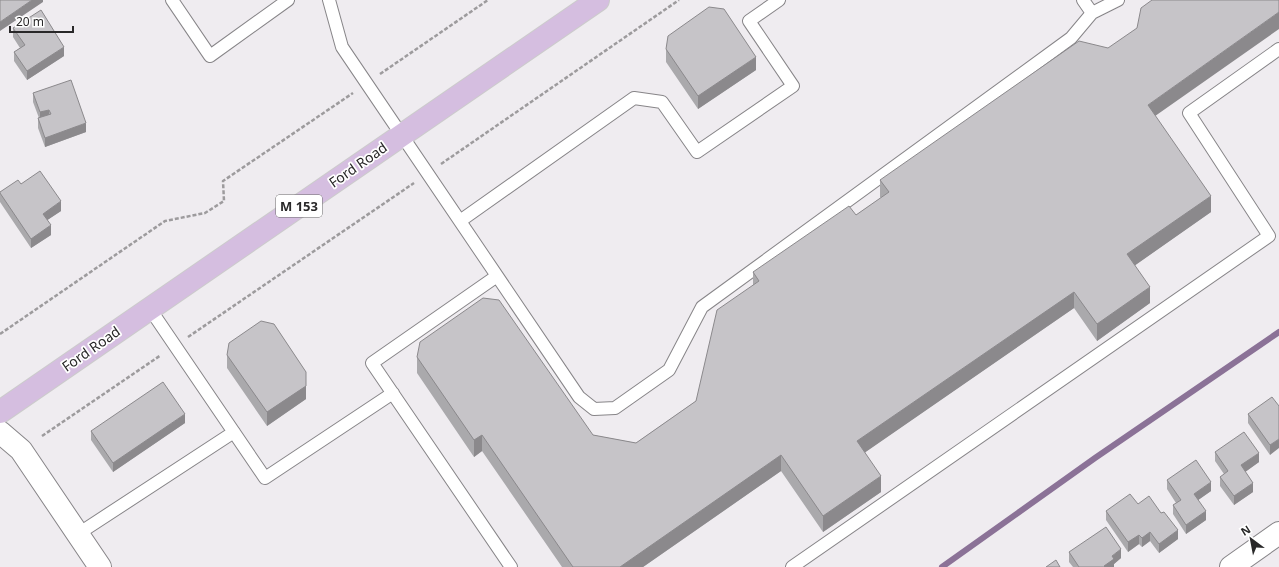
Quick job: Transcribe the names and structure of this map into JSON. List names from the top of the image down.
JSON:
{
  "streets": {
    "main road": ["Ford Road", "M 153"]
  },
  "scale_bar": "20 m",
  "north": "top left"
}
